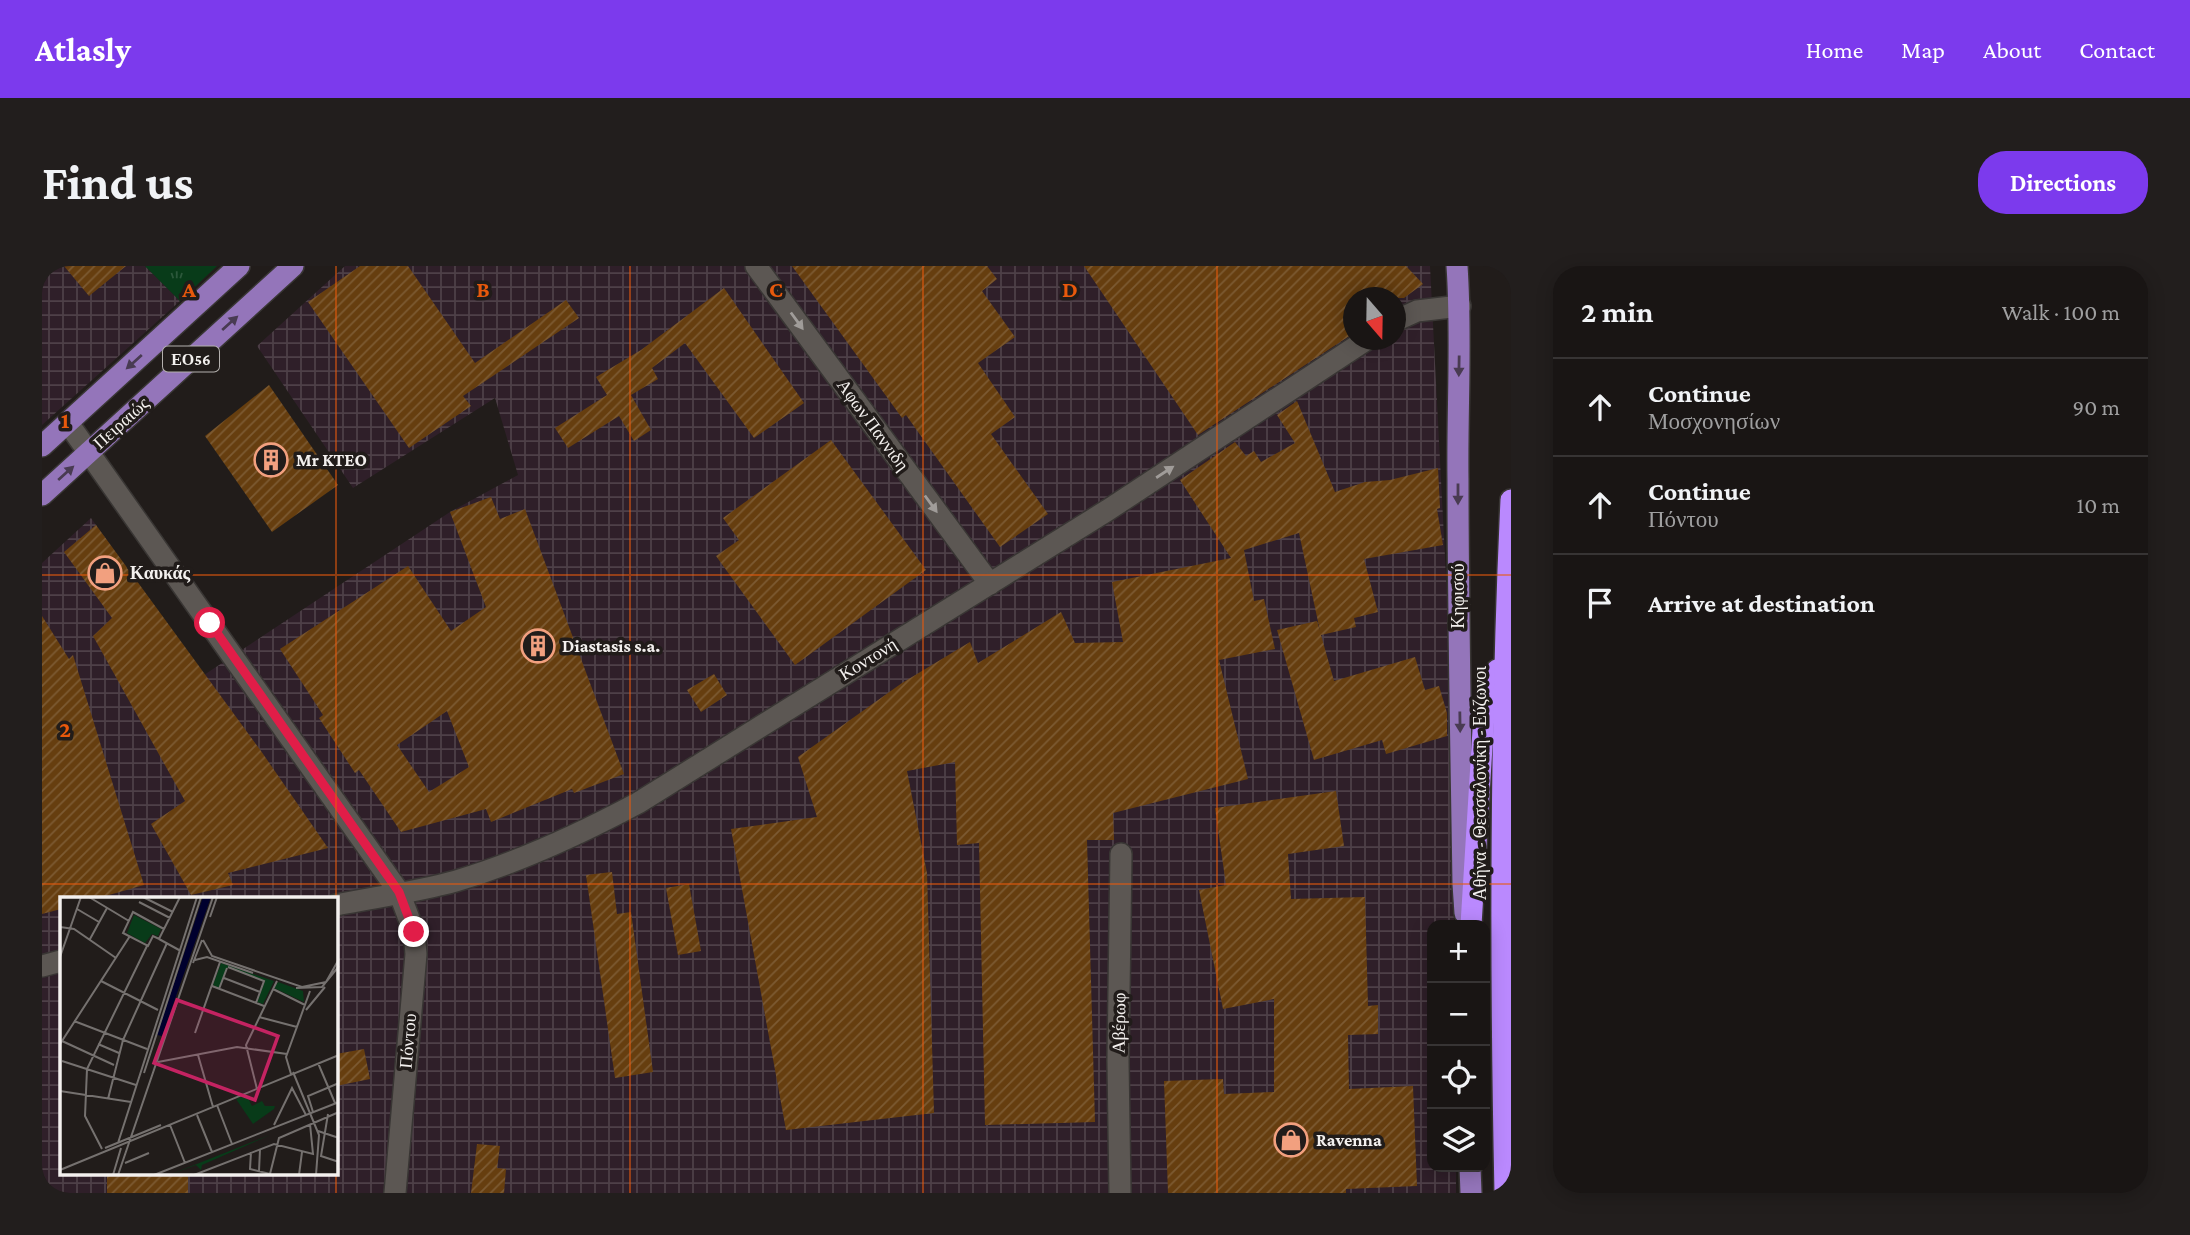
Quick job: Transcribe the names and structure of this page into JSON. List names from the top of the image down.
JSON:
{
  "streets": {
    "highway": ["Αθήνα - Θεσσαλονίκη - Εύζωνοι"],
    "main road": ["ΕΟ56", "Πειραιώς", "Κηφισού"],
    "street": [
      "Αφων Παννιδη",
      "Κοντονή",
      "Αβέρωφ",
      "Πόντου"
    ]
  },
  "crossings": [
    ["Πειραιώς", "Πόντου"],
    ["Αφων Παννιδη", "Κοντονή"],
    ["Κοντονή", "Πόντου"]
  ],
  "one_way": ["Αφων Παννιδη", "Κηφισού", "Κοντονή"],
  "places": {
    "building": ["Mr KTEO", "Diastasis s.a."],
    "shop": ["Καυκάς", "Ravenna"]
  },
  "north": "bottom",
  "page": {
    "header": "Atlasly",
    "nav": [
      "Home",
      "Map",
      "About",
      "Contact"
    ],
    "buttons": "Directions",
    "title": "Find us",
    "heading": ["2 min", "Walk · 100 m"],
    "list": [
      ["Continue", "Μοσχονησίων", "90 m"],
      ["Continue", "Πόντου", "10 m"],
      "Arrive at destination"
    ],
    "map_buttons": ["+", "−"]
  },
  "grid": {
    "columns": [
      "A",
      "B",
      "C",
      "D"
    ],
    "rows": ["1", "2"]
  }
}
